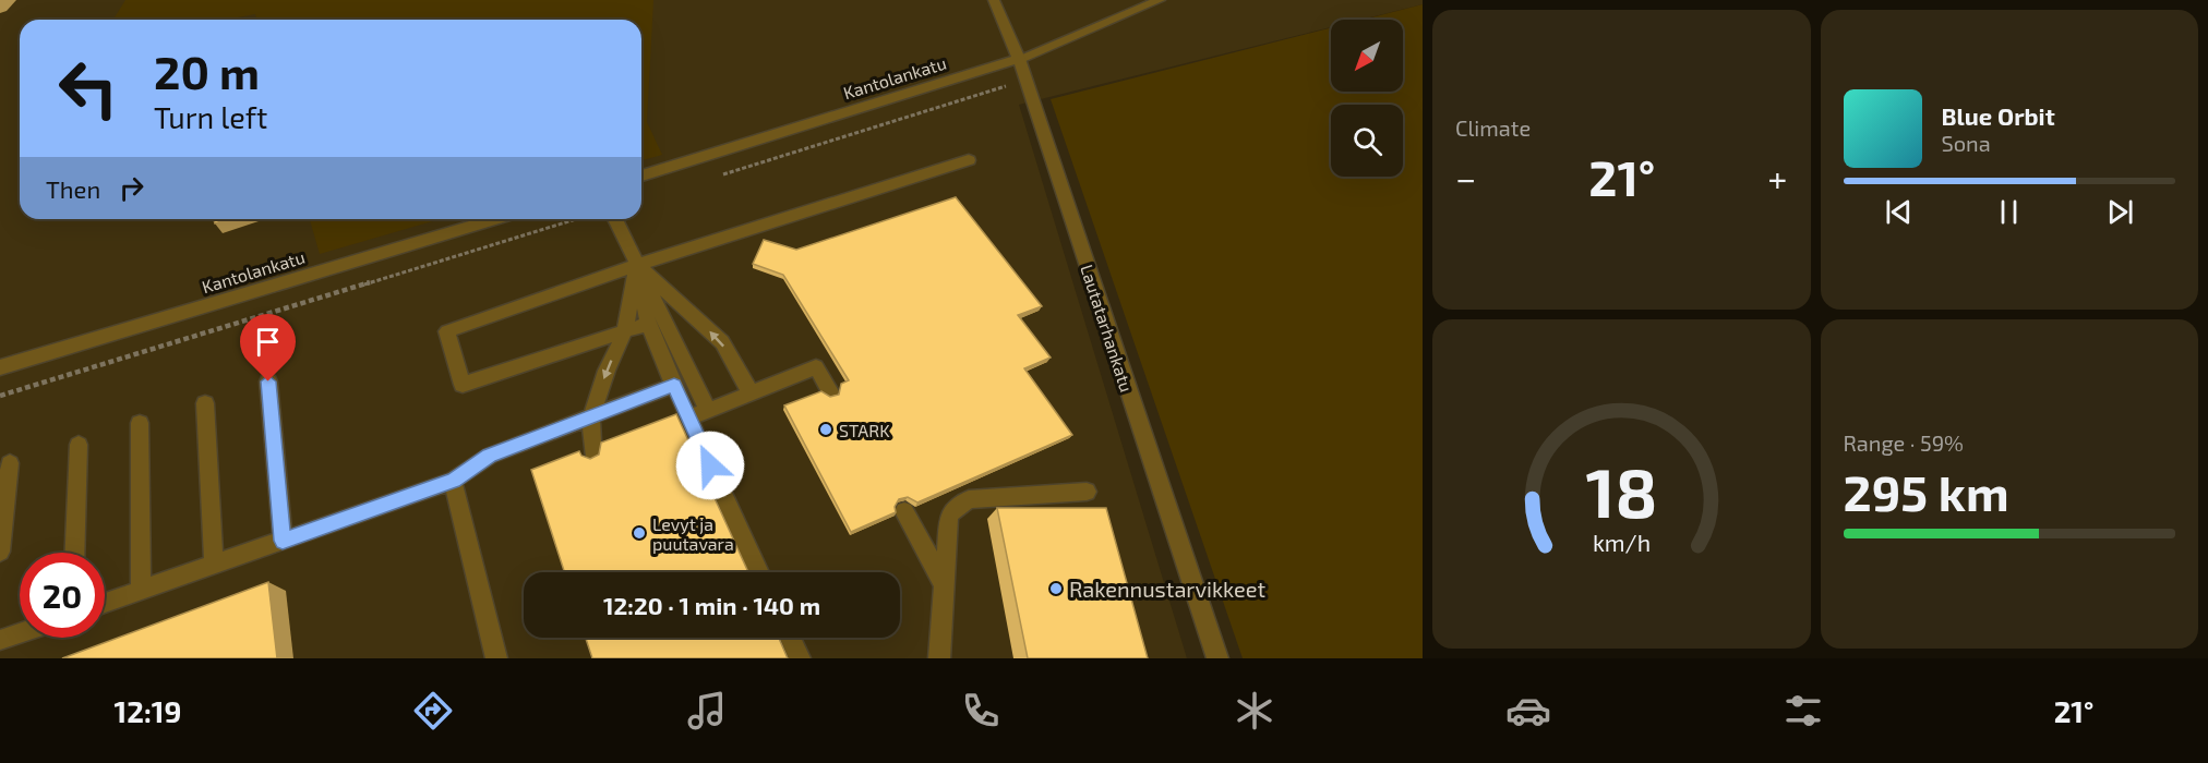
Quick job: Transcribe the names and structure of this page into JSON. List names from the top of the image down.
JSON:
{
  "streets": {
    "street": ["Kantolankatu", "Lautatarhankatu"]
  },
  "crossings": [
    ["Kantolankatu", "Lautatarhankatu"]
  ],
  "places": ["STARK", "Levyt ja puutavara", "Rakennustarvikkeet"],
  "north": "bottom left",
  "page": {
    "tile": [
      "Climate",
      ["Range · 59%", "295 km"]
    ],
    "turn": ["20 m", "Turn left"],
    "song": ["Blue Orbit", "Sona"],
    "heat": ["−", "21°", "+"],
    "then": "Then",
    "limit": "20",
    "trip": "12:20 · 1 min · 140 m",
    "tabs": ["12:19", "21°"],
    "gauge": ["18", "km/h"]
  }
}
